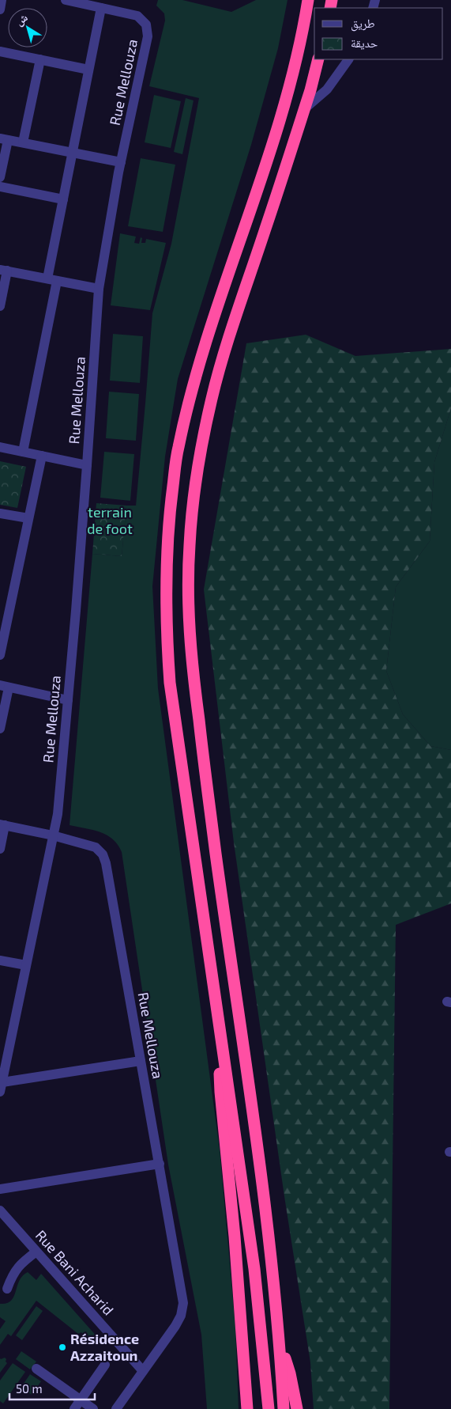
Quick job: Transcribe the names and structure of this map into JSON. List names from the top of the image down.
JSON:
{
  "streets": {
    "street": ["Rue Mellouza", "Rue Bani Acharid"]
  },
  "crossings": [
    ["Rue Mellouza", "Rue Bani Acharid"]
  ],
  "parks": ["terrain de foot"],
  "places": ["Résidence Azzaitoun"],
  "legend": ["طريق", "حديقة"],
  "scale_bar": "50 m",
  "north": "top left"
}
